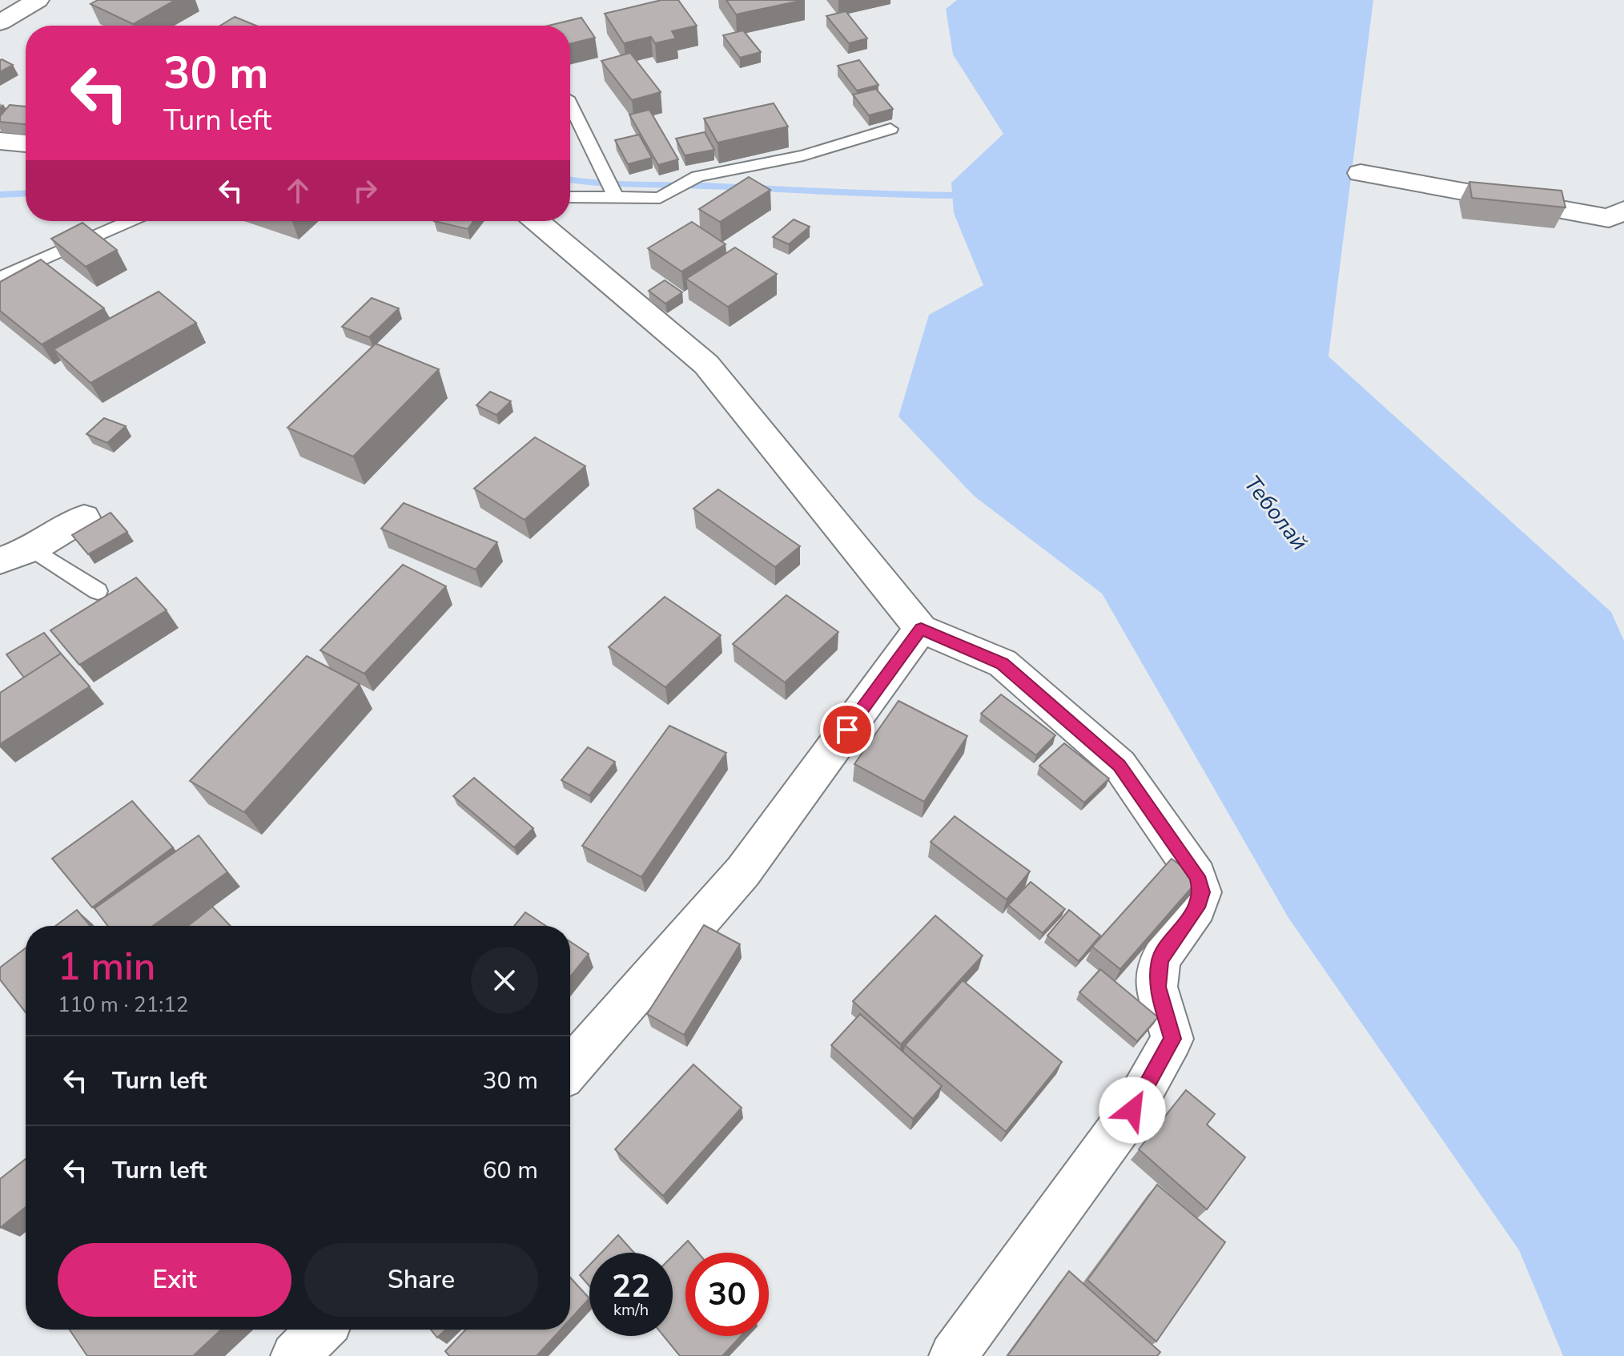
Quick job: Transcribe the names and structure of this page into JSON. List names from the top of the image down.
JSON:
{
  "water": ["Теболай"],
  "page": {
    "turn": ["30 m", "Turn left"],
    "heading": ["1 min", "110 m · 21:12"],
    "list": [
      {
        "name": "Turn left",
        "value": "30 m"
      },
      {
        "name": "Turn left",
        "value": "60 m"
      }
    ],
    "buttons": ["Exit", "Share"],
    "speed": "22 km/h",
    "limit": "30"
  }
}
